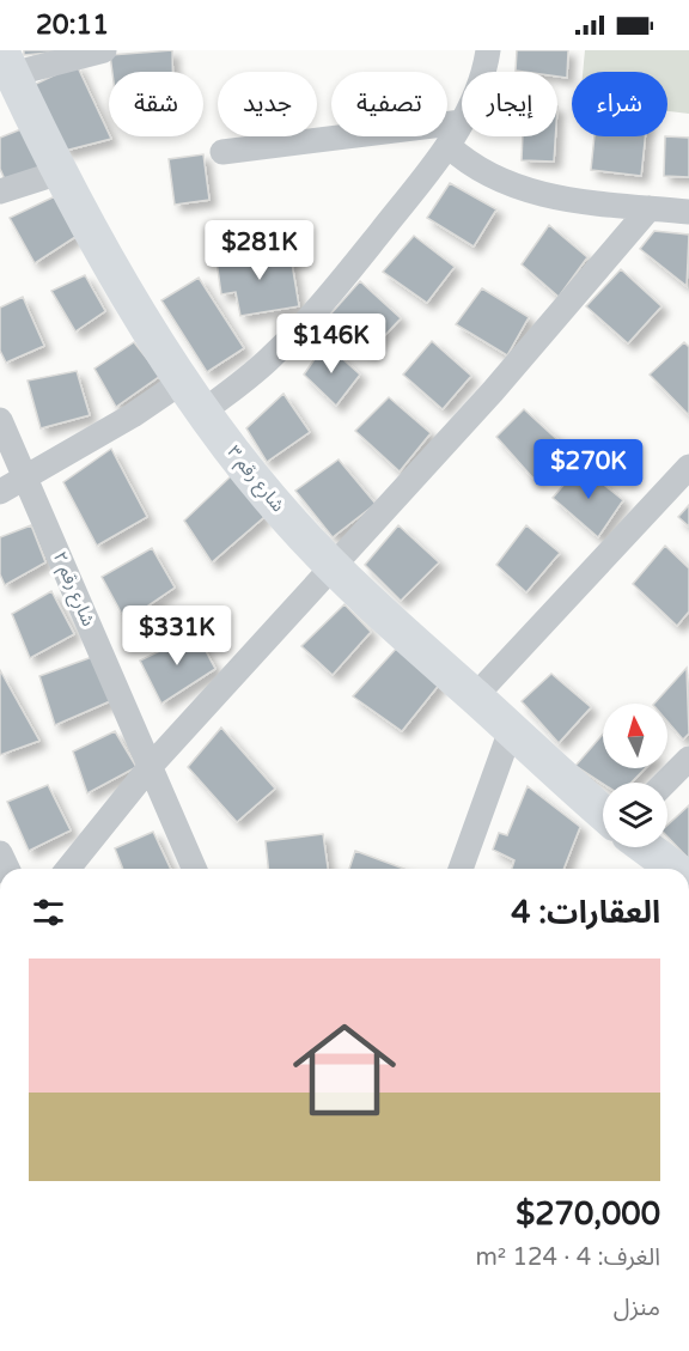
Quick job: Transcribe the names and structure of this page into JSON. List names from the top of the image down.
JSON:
{
  "streets": {
    "street": ["شارع رقم ٣", "شارع رقم ٢"]
  },
  "north": "top",
  "page": {
    "status": "20:11",
    "chip": [
      "شراء",
      "إيجار",
      "تصفية",
      "جديد",
      "شقة"
    ],
    "price": [
      "$281K",
      "$146K",
      "$270K",
      "$331K"
    ],
    "heading": "العقارات: 4",
    "list": [
      {
        "name": "$270,000",
        "note": "الغرف: 4 · 124 m² · منزل"
      }
    ]
  }
}
